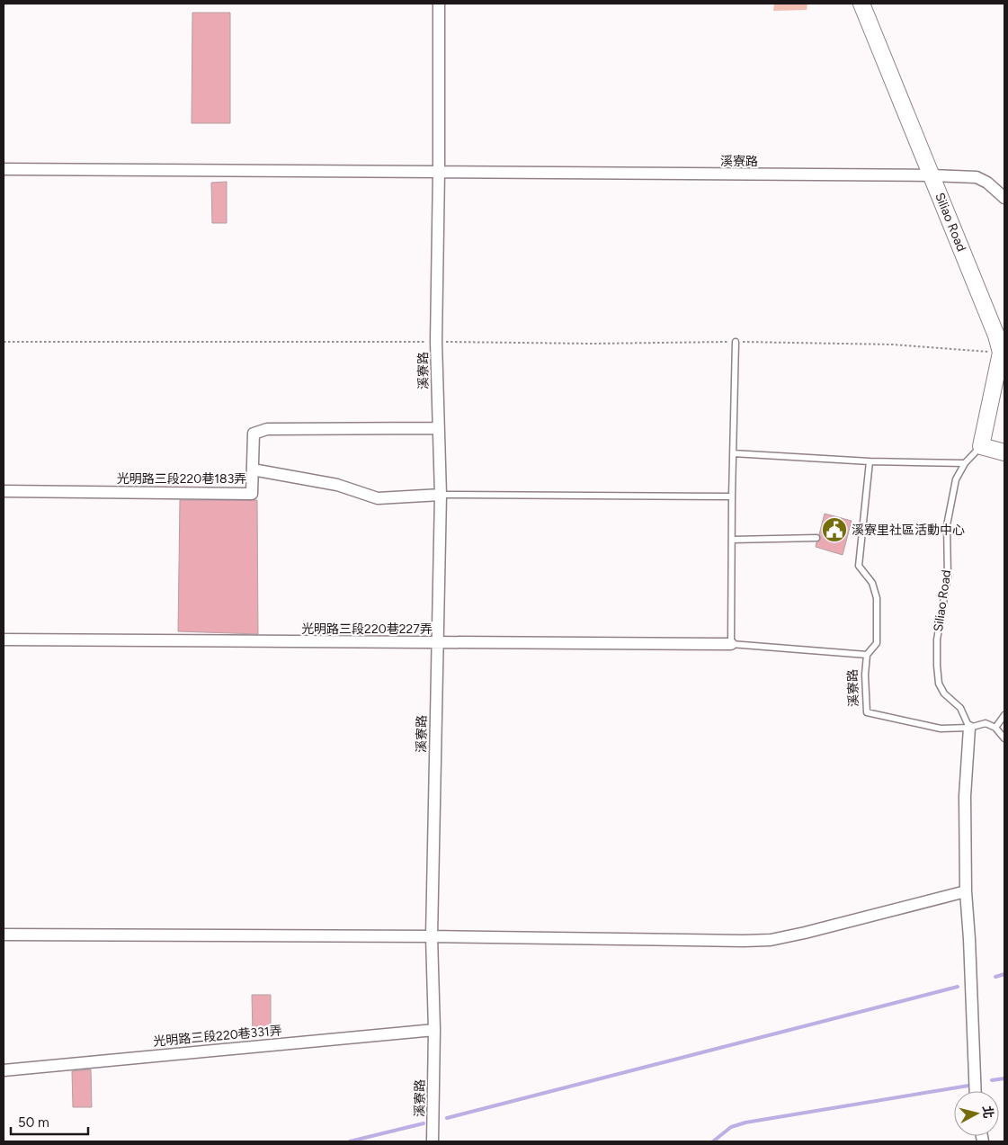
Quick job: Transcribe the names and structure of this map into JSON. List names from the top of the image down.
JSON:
{
  "streets": {
    "street": [
      "溪寮路",
      "Siliao Road",
      "光明路三段220巷183弄",
      "光明路三段220巷227弄",
      "光明路三段220巷331弄"
    ]
  },
  "crossings": [
    ["溪寮路", "Siliao Road"],
    ["溪寮路", "光明路三段220巷183弄"],
    ["溪寮路", "光明路三段220巷227弄"],
    ["溪寮路", "光明路三段220巷331弄"]
  ],
  "places": {
    "public building": ["溪寮里社區活動中心"]
  },
  "scale_bar": "50 m",
  "north": "right"
}
